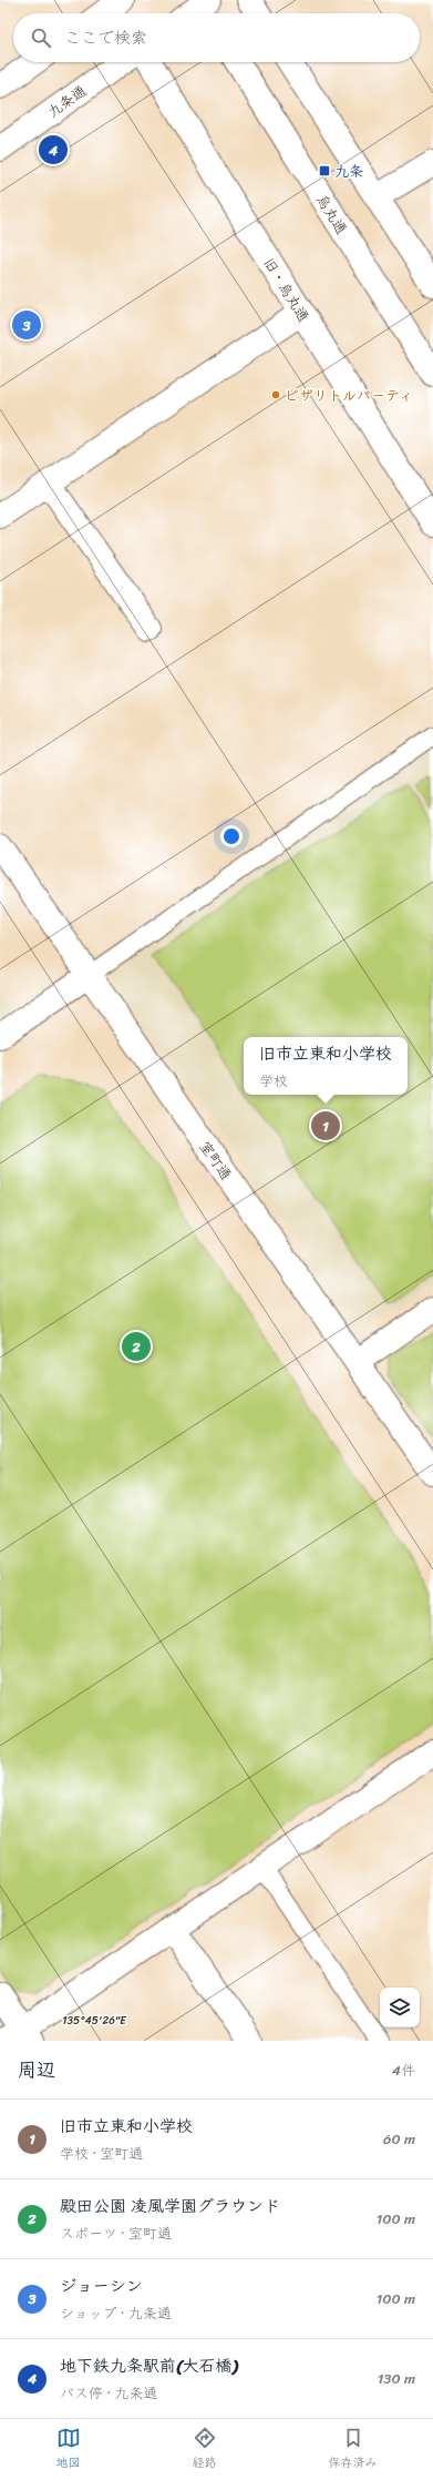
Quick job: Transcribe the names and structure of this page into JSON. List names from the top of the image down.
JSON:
{
  "streets": {
    "street": [
      "九条通",
      "烏丸通",
      "旧・烏丸通",
      "室町通"
    ]
  },
  "places": {
    "transit": ["九条"],
    "other": ["ピザリトルパーティ"]
  },
  "page": {
    "search": "ここで検索",
    "pins": [
      "4",
      "3",
      "1",
      "2"
    ],
    "popup": ["旧市立東和小学校", "学校"],
    "heading": ["周辺", "4件"],
    "list": [
      {
        "mark": "1",
        "name": "旧市立東和小学校",
        "note": "学校 · 室町通",
        "value": "60 m"
      },
      {
        "mark": "2",
        "name": "殿田公園 凌風学園グラウンド",
        "note": "スポーツ · 室町通",
        "value": "100 m"
      },
      {
        "mark": "3",
        "name": "ジョーシン",
        "note": "ショップ · 九条通",
        "value": "100 m"
      },
      {
        "mark": "4",
        "name": "地下鉄九条駅前(大石橋)",
        "note": "バス停 · 九条通",
        "value": "130 m"
      }
    ],
    "nav": ["地図", "経路", "保存済み"]
  },
  "coordinates": ["135°45'26\"E"]
}
